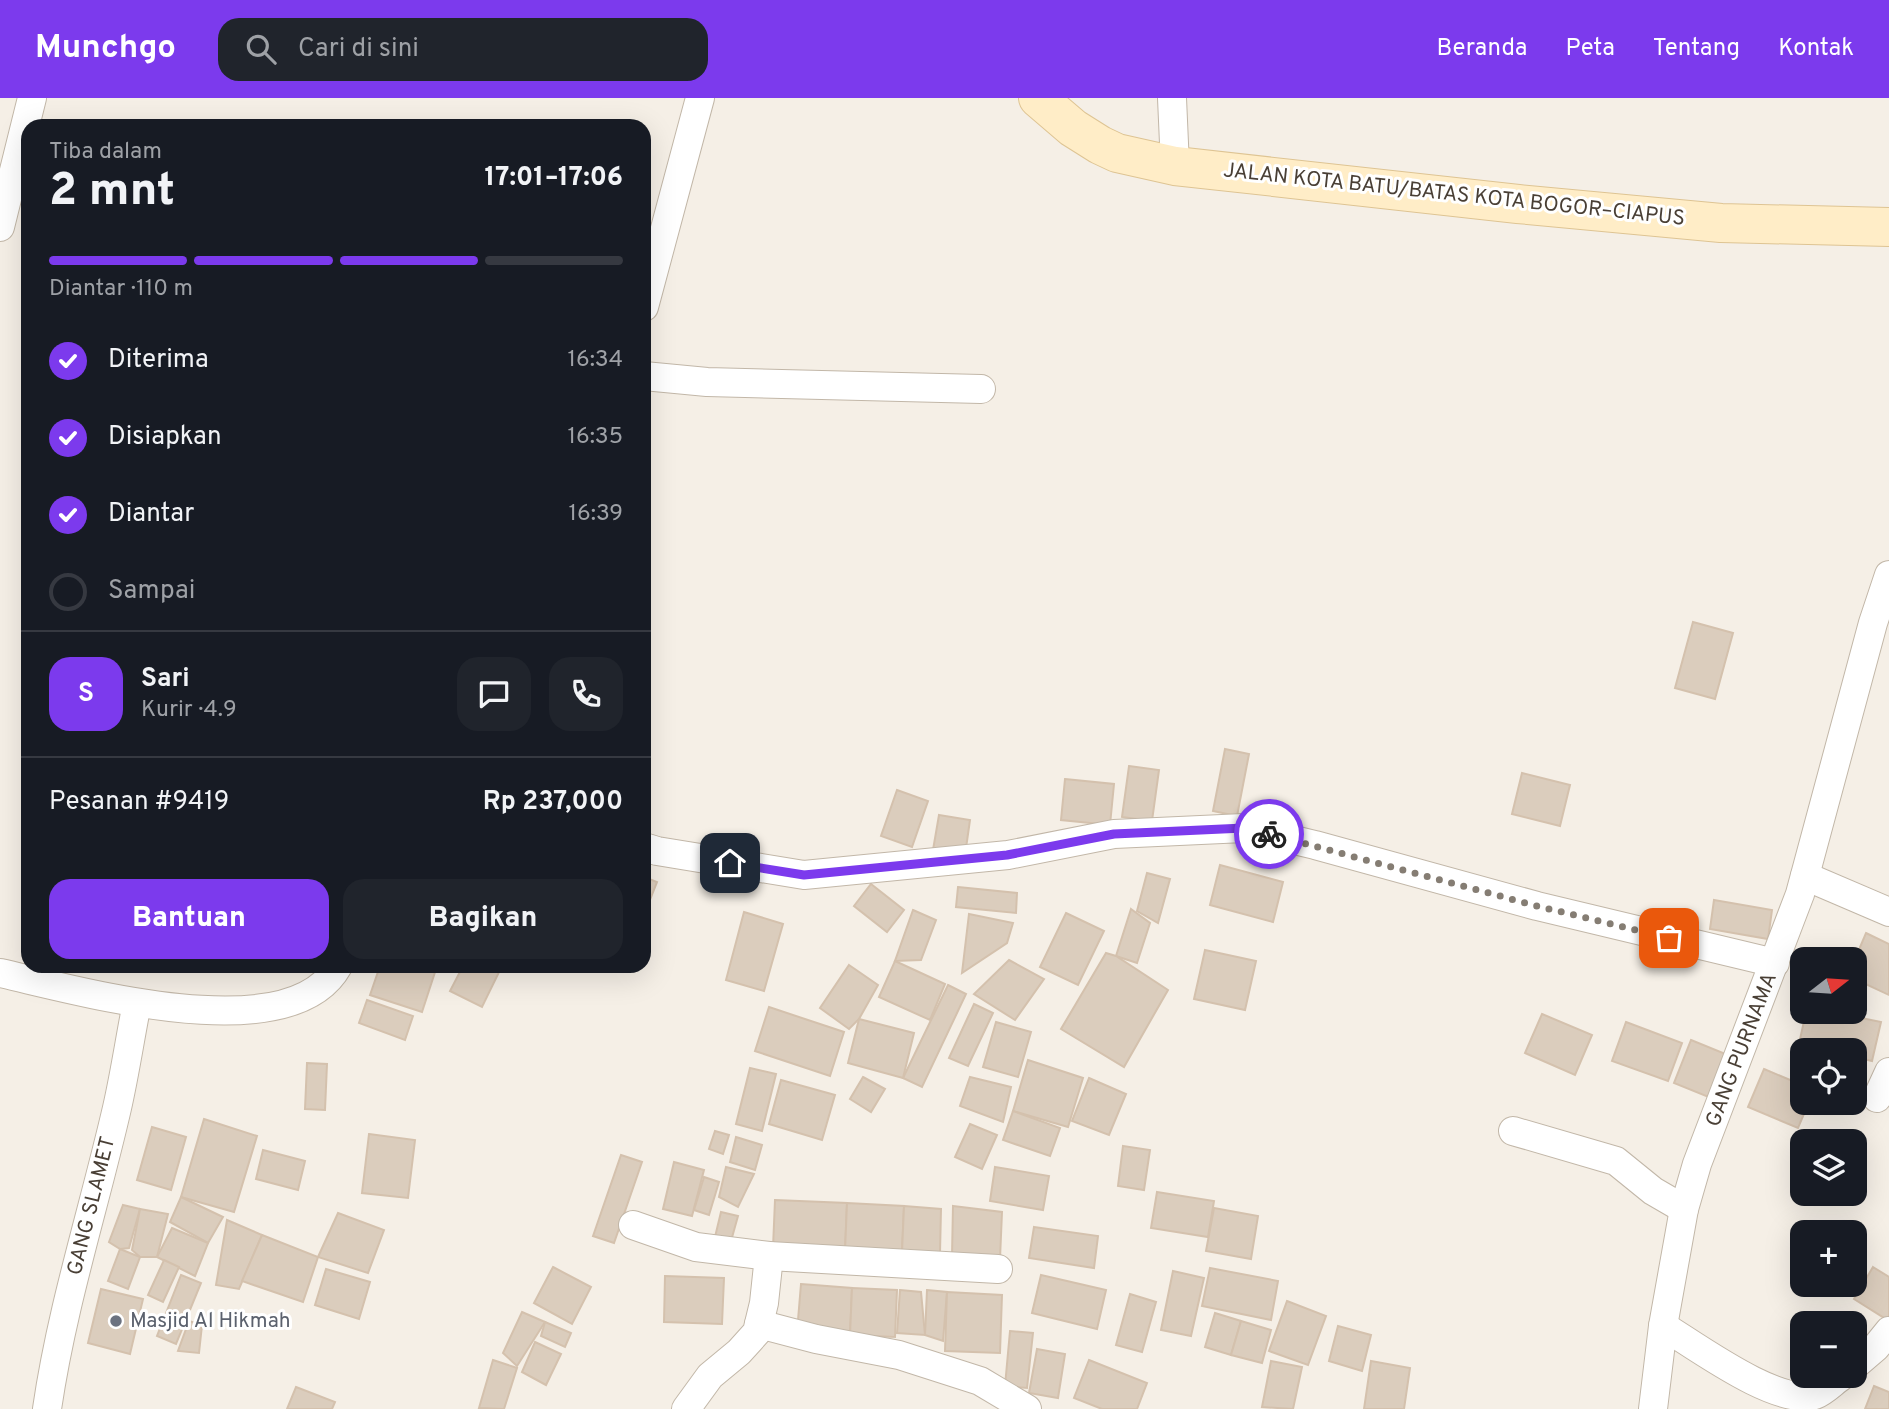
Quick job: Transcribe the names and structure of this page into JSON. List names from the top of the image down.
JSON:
{
  "streets": {
    "main road": ["JALAN KOTA BATU/BATAS KOTA BOGOR–CIAPUS"],
    "street": ["GANG PURNAMA", "GANG SLAMET"]
  },
  "places": ["Masjid Al Hikmah"],
  "north": "right",
  "page": {
    "header": "Munchgo",
    "search": "Cari di sini",
    "nav": [
      "Beranda",
      "Peta",
      "Tentang",
      "Kontak"
    ],
    "heading": ["2 mnt", "Tiba dalam", "17:01–17:06"],
    "panel": [
      "Sari",
      "Kurir · 4.9",
      "Pesanan #9419",
      "Rp 237,000"
    ],
    "bar": "Diantar · 110 m",
    "list": [
      ["Diterima", "16:34"],
      ["Disiapkan", "16:35"],
      ["Diantar", "16:39"],
      "Sampai"
    ],
    "round": "S",
    "buttons": ["Bantuan", "Bagikan"],
    "map_buttons": ["+", "−"]
  }
}
